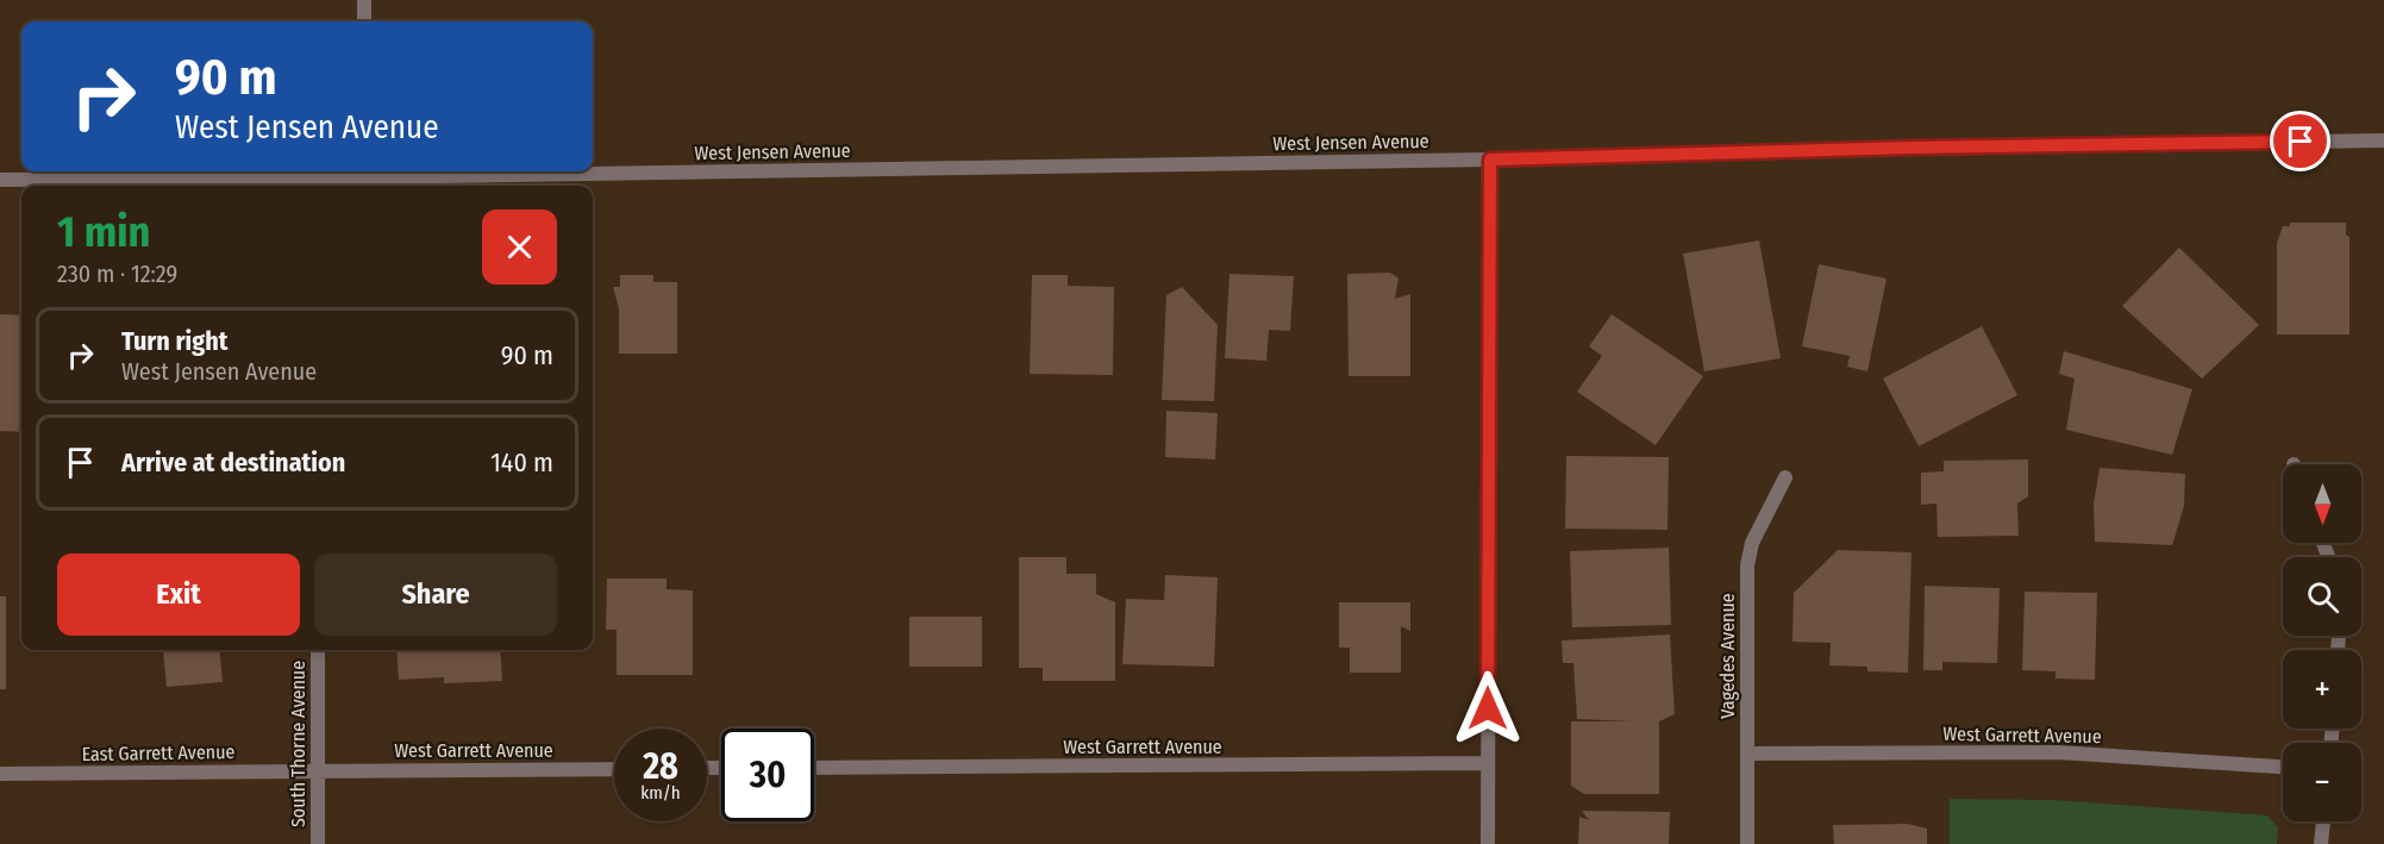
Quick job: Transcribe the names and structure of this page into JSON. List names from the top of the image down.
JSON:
{
  "streets": {
    "street": [
      "West Jensen Avenue",
      "Vagedes Avenue",
      "West Garrett Avenue",
      "South Thorne Avenue",
      "East Garrett Avenue"
    ]
  },
  "crossings": [
    ["Vagedes Avenue", "West Garrett Avenue"],
    ["West Garrett Avenue", "South Thorne Avenue"],
    ["West Garrett Avenue", "East Garrett Avenue"],
    ["South Thorne Avenue", "East Garrett Avenue"]
  ],
  "north": "bottom",
  "page": {
    "turn": ["90 m", "West Jensen Avenue"],
    "heading": ["1 min", "230 m · 12:29"],
    "list": [
      {
        "name": "Turn right",
        "note": "West Jensen Avenue",
        "value": "90 m"
      },
      {
        "name": "Arrive at destination",
        "value": "140 m"
      }
    ],
    "map_buttons": ["+", "−"],
    "buttons": ["Exit", "Share"],
    "speed": "28 km/h",
    "limit": "30"
  }
}
